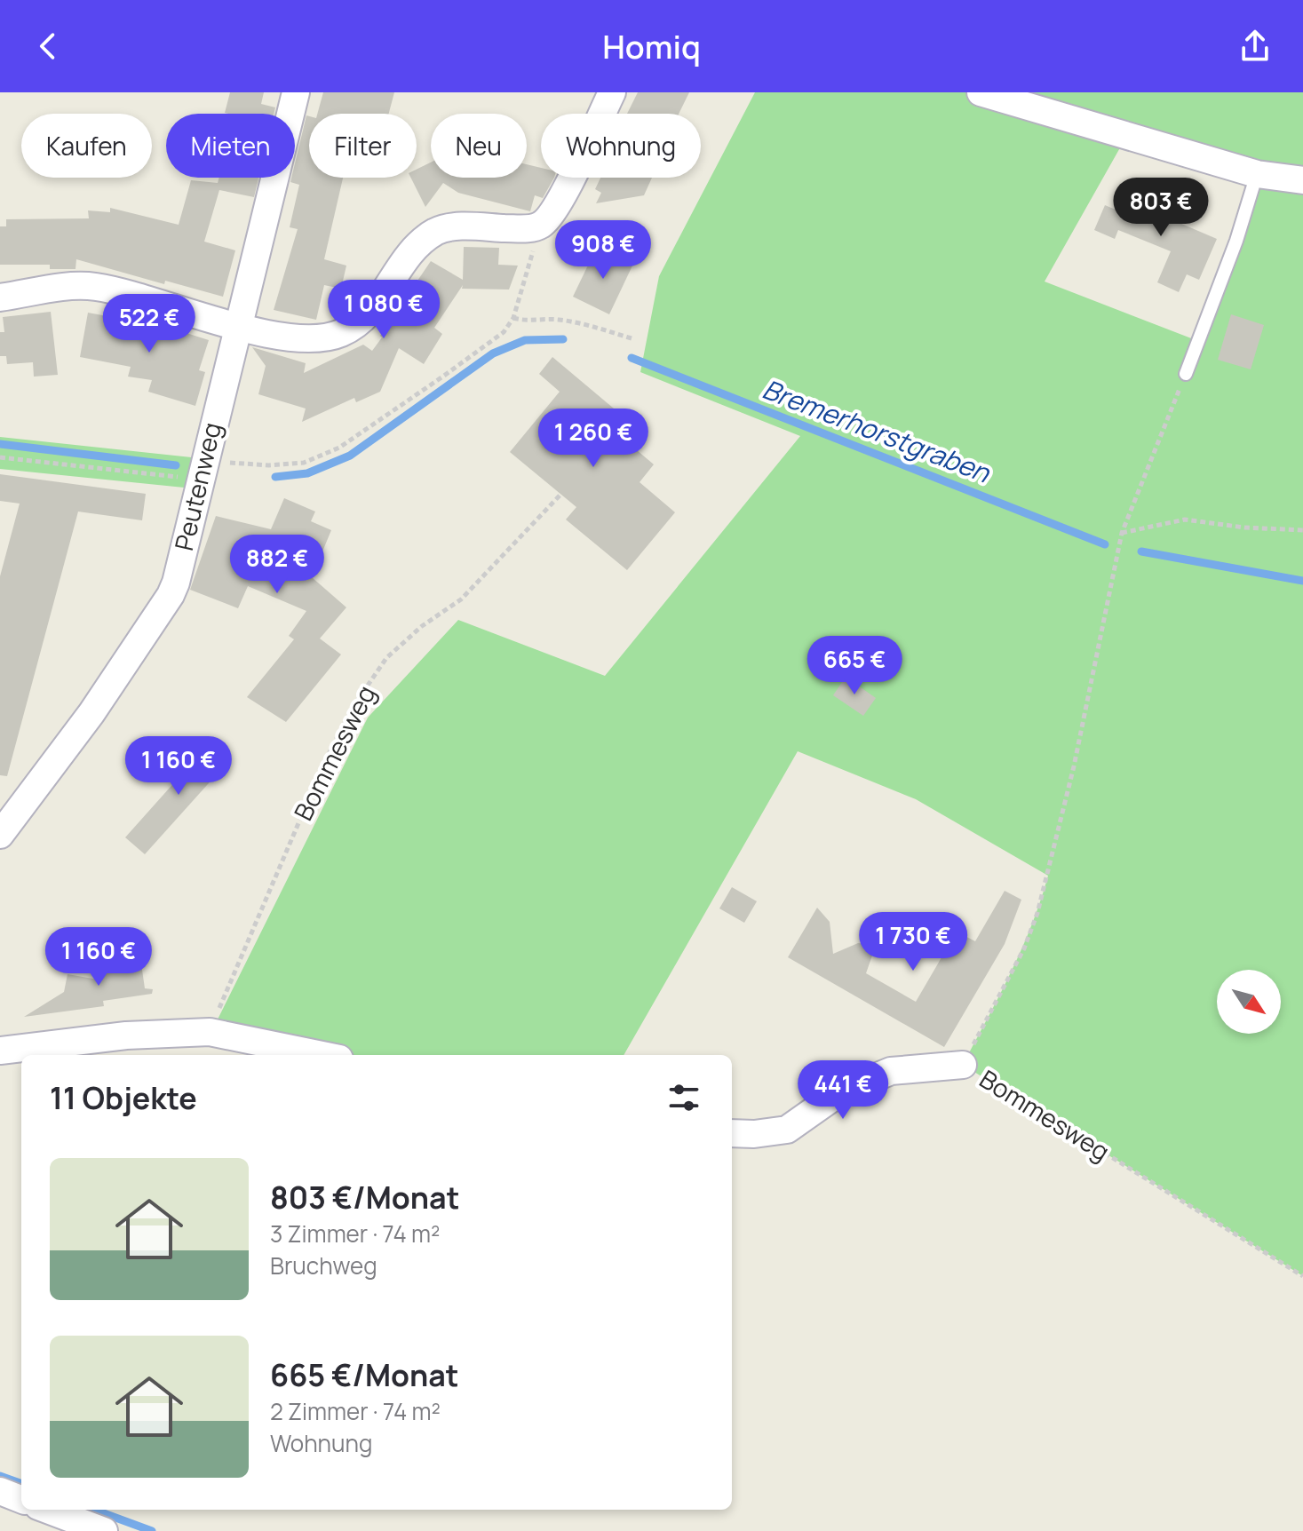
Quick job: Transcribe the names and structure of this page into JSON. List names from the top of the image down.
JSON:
{
  "streets": {
    "street": ["Peutenweg", "Bommesweg"]
  },
  "water": ["Bremerhorstgraben"],
  "north": "bottom right",
  "page": {
    "header": "Homiq",
    "chip": [
      "Kaufen",
      "Mieten",
      "Filter",
      "Neu",
      "Wohnung"
    ],
    "price": [
      "803 €",
      "908 €",
      "1 080 €",
      "522 €",
      "1 260 €",
      "882 €",
      "665 €",
      "1 160 €",
      "1 730 €",
      "1 160 €",
      "441 €"
    ],
    "heading": "11 Objekte",
    "list": [
      {
        "name": "803 €/Monat",
        "note": "3 Zimmer · 74 m² · Bruchweg"
      },
      {
        "name": "665 €/Monat",
        "note": "2 Zimmer · 74 m² · Wohnung"
      }
    ]
  }
}
